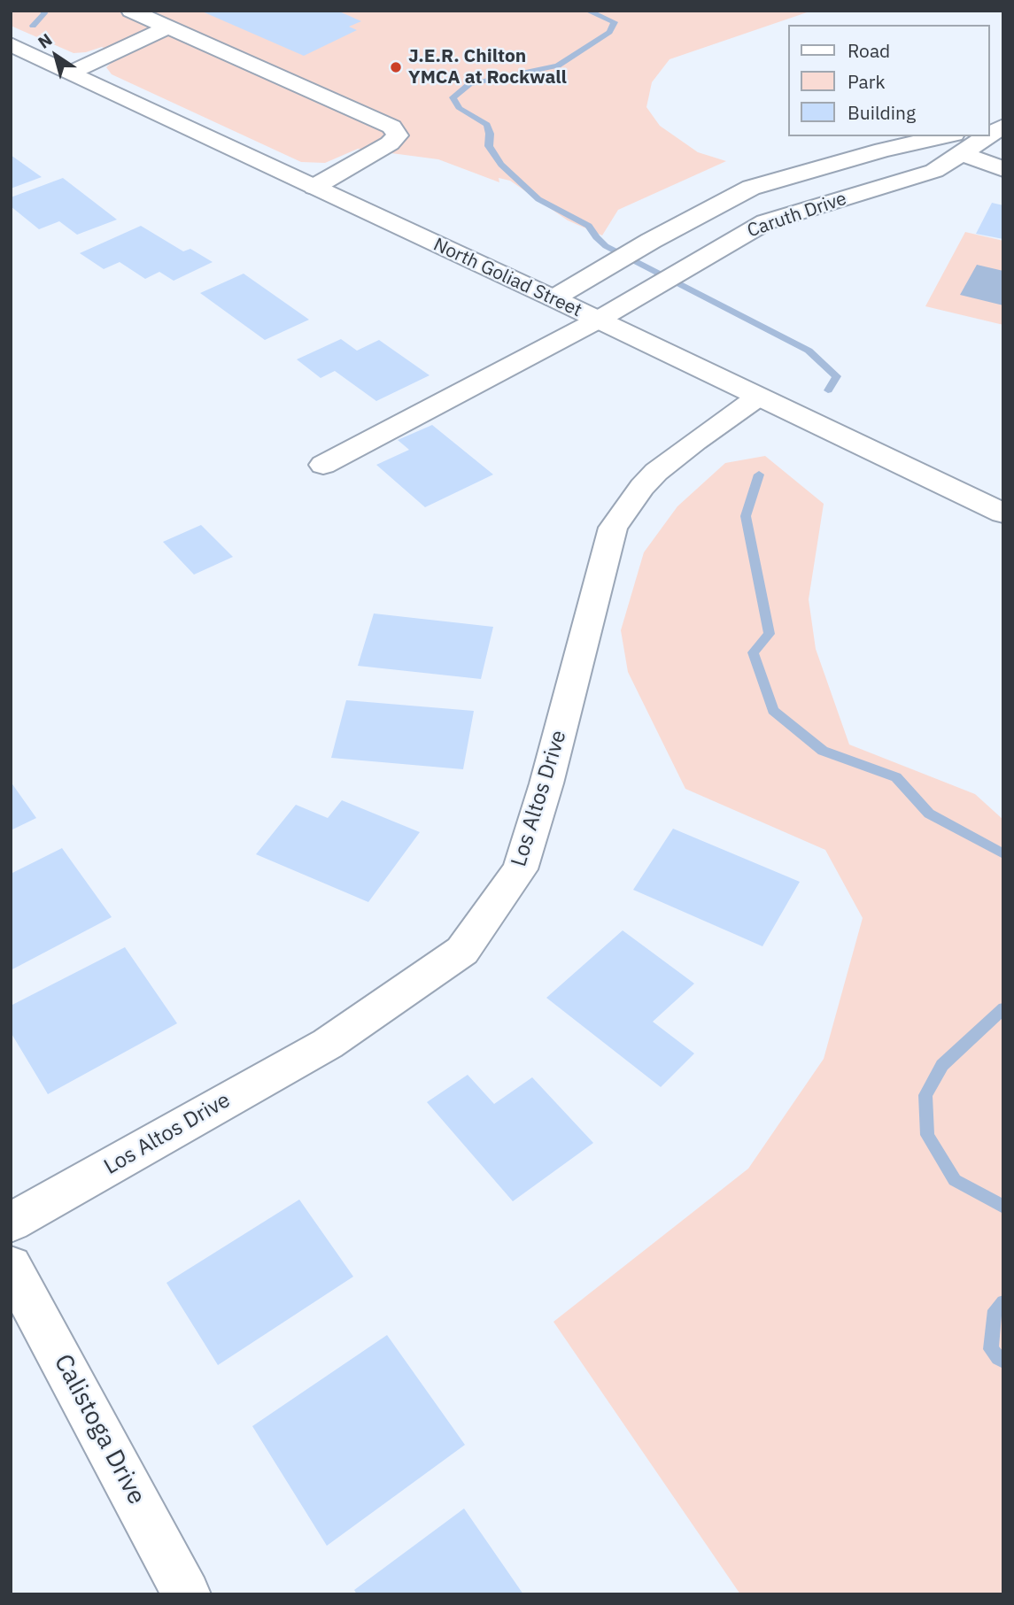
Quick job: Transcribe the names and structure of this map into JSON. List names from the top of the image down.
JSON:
{
  "streets": {
    "street": [
      "Caruth Drive",
      "North Goliad Street",
      "Los Altos Drive",
      "Calistoga Drive"
    ]
  },
  "crossings": [
    ["Caruth Drive", "North Goliad Street"],
    ["North Goliad Street", "Los Altos Drive"]
  ],
  "places": ["J.E.R. Chilton YMCA at Rockwall"],
  "legend": ["Road", "Park", "Building"],
  "north": "top left"
}
